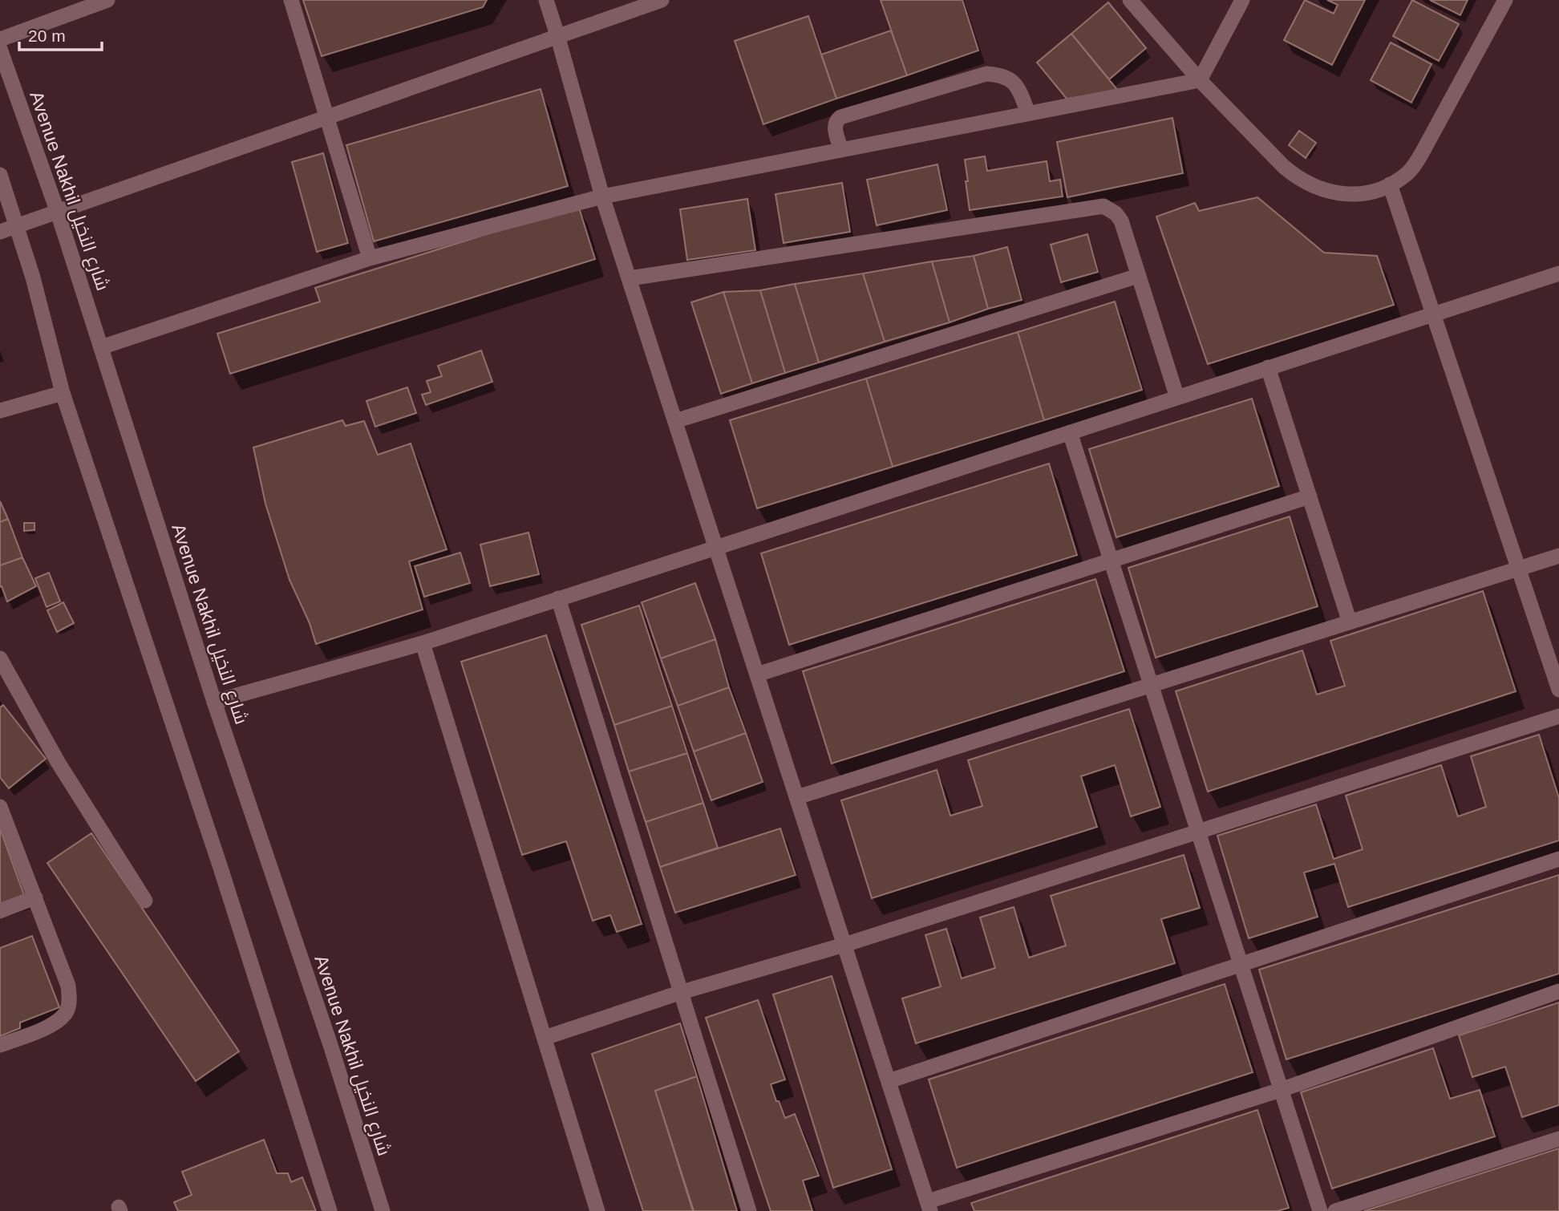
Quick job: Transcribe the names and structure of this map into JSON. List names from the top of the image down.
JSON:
{
  "streets": {
    "street": ["Avenue Nakhil شارع النخيل"]
  },
  "scale_bar": "20 m"
}
